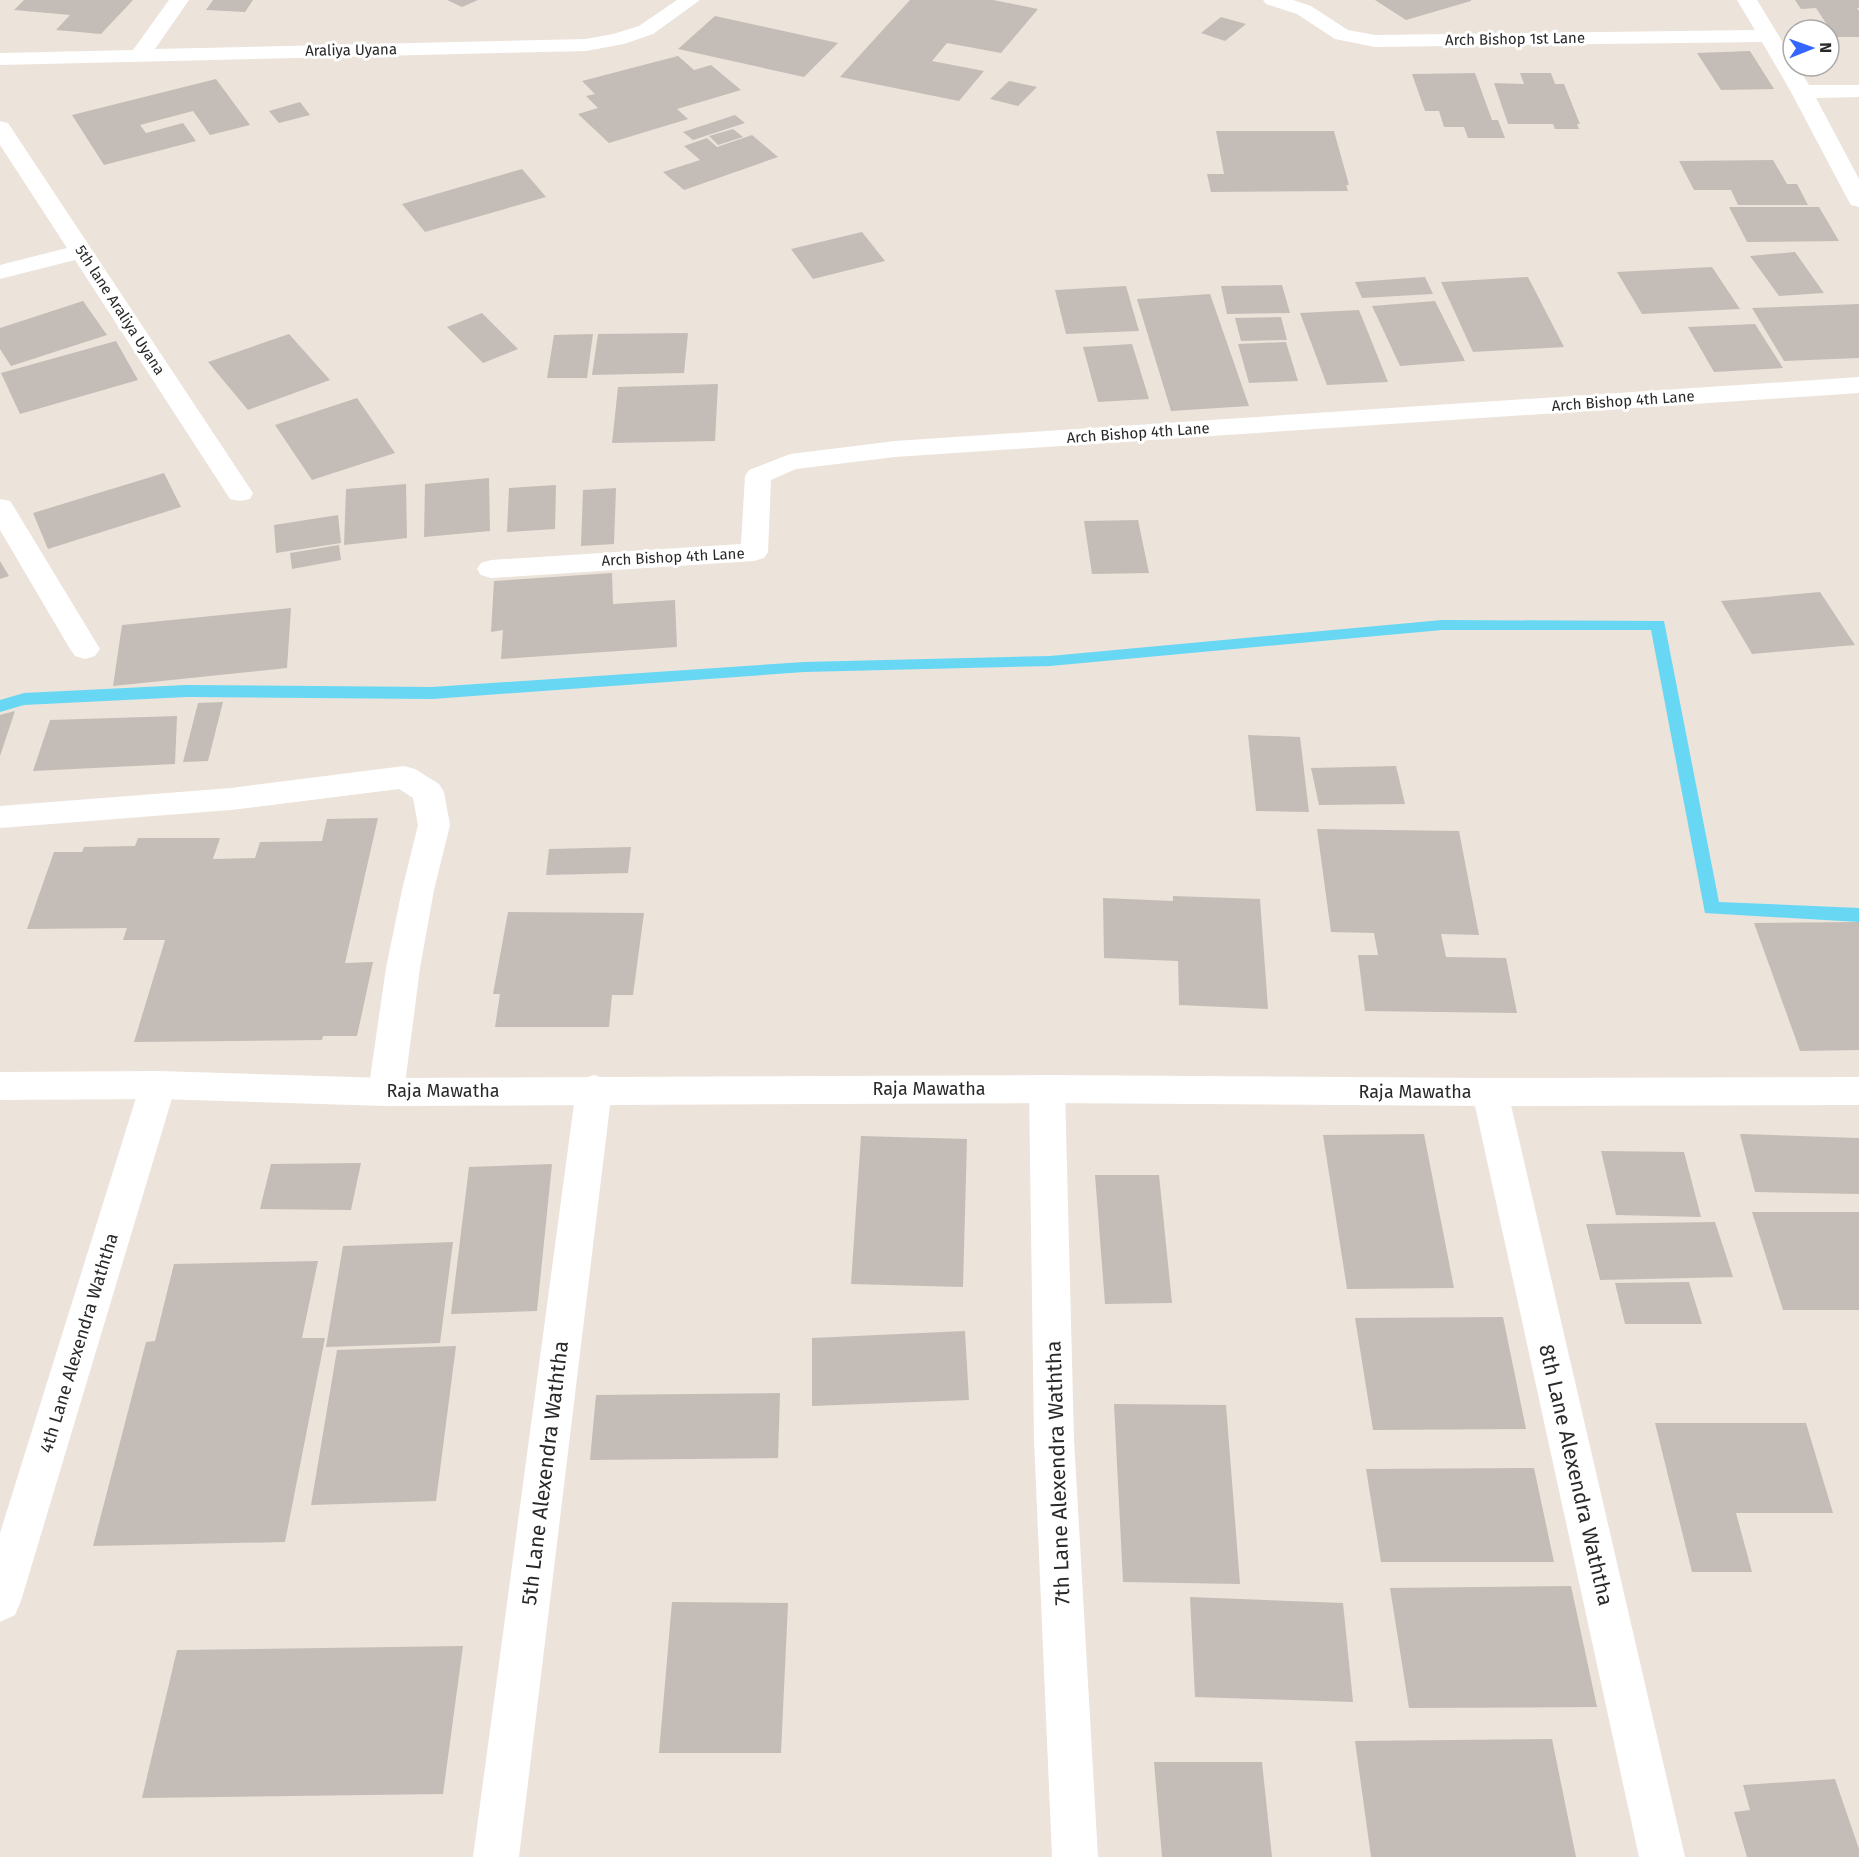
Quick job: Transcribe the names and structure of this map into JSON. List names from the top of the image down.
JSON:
{
  "streets": {
    "street": [
      "Arch Bishop 1st Lane",
      "Araliya Uyana",
      "5th lane Araliya Uyana",
      "Arch Bishop 4th Lane",
      "Raja Mawatha",
      "4th Lane Alexendra Waththa",
      "5th Lane Alexendra Waththa",
      "7th Lane Alexendra Waththa",
      "8th Lane Alexendra Waththa"
    ]
  },
  "crossings": [
    ["Raja Mawatha", "4th Lane Alexendra Waththa"],
    ["Raja Mawatha", "5th Lane Alexendra Waththa"],
    ["Raja Mawatha", "7th Lane Alexendra Waththa"],
    ["Raja Mawatha", "8th Lane Alexendra Waththa"]
  ],
  "north": "right"
}
